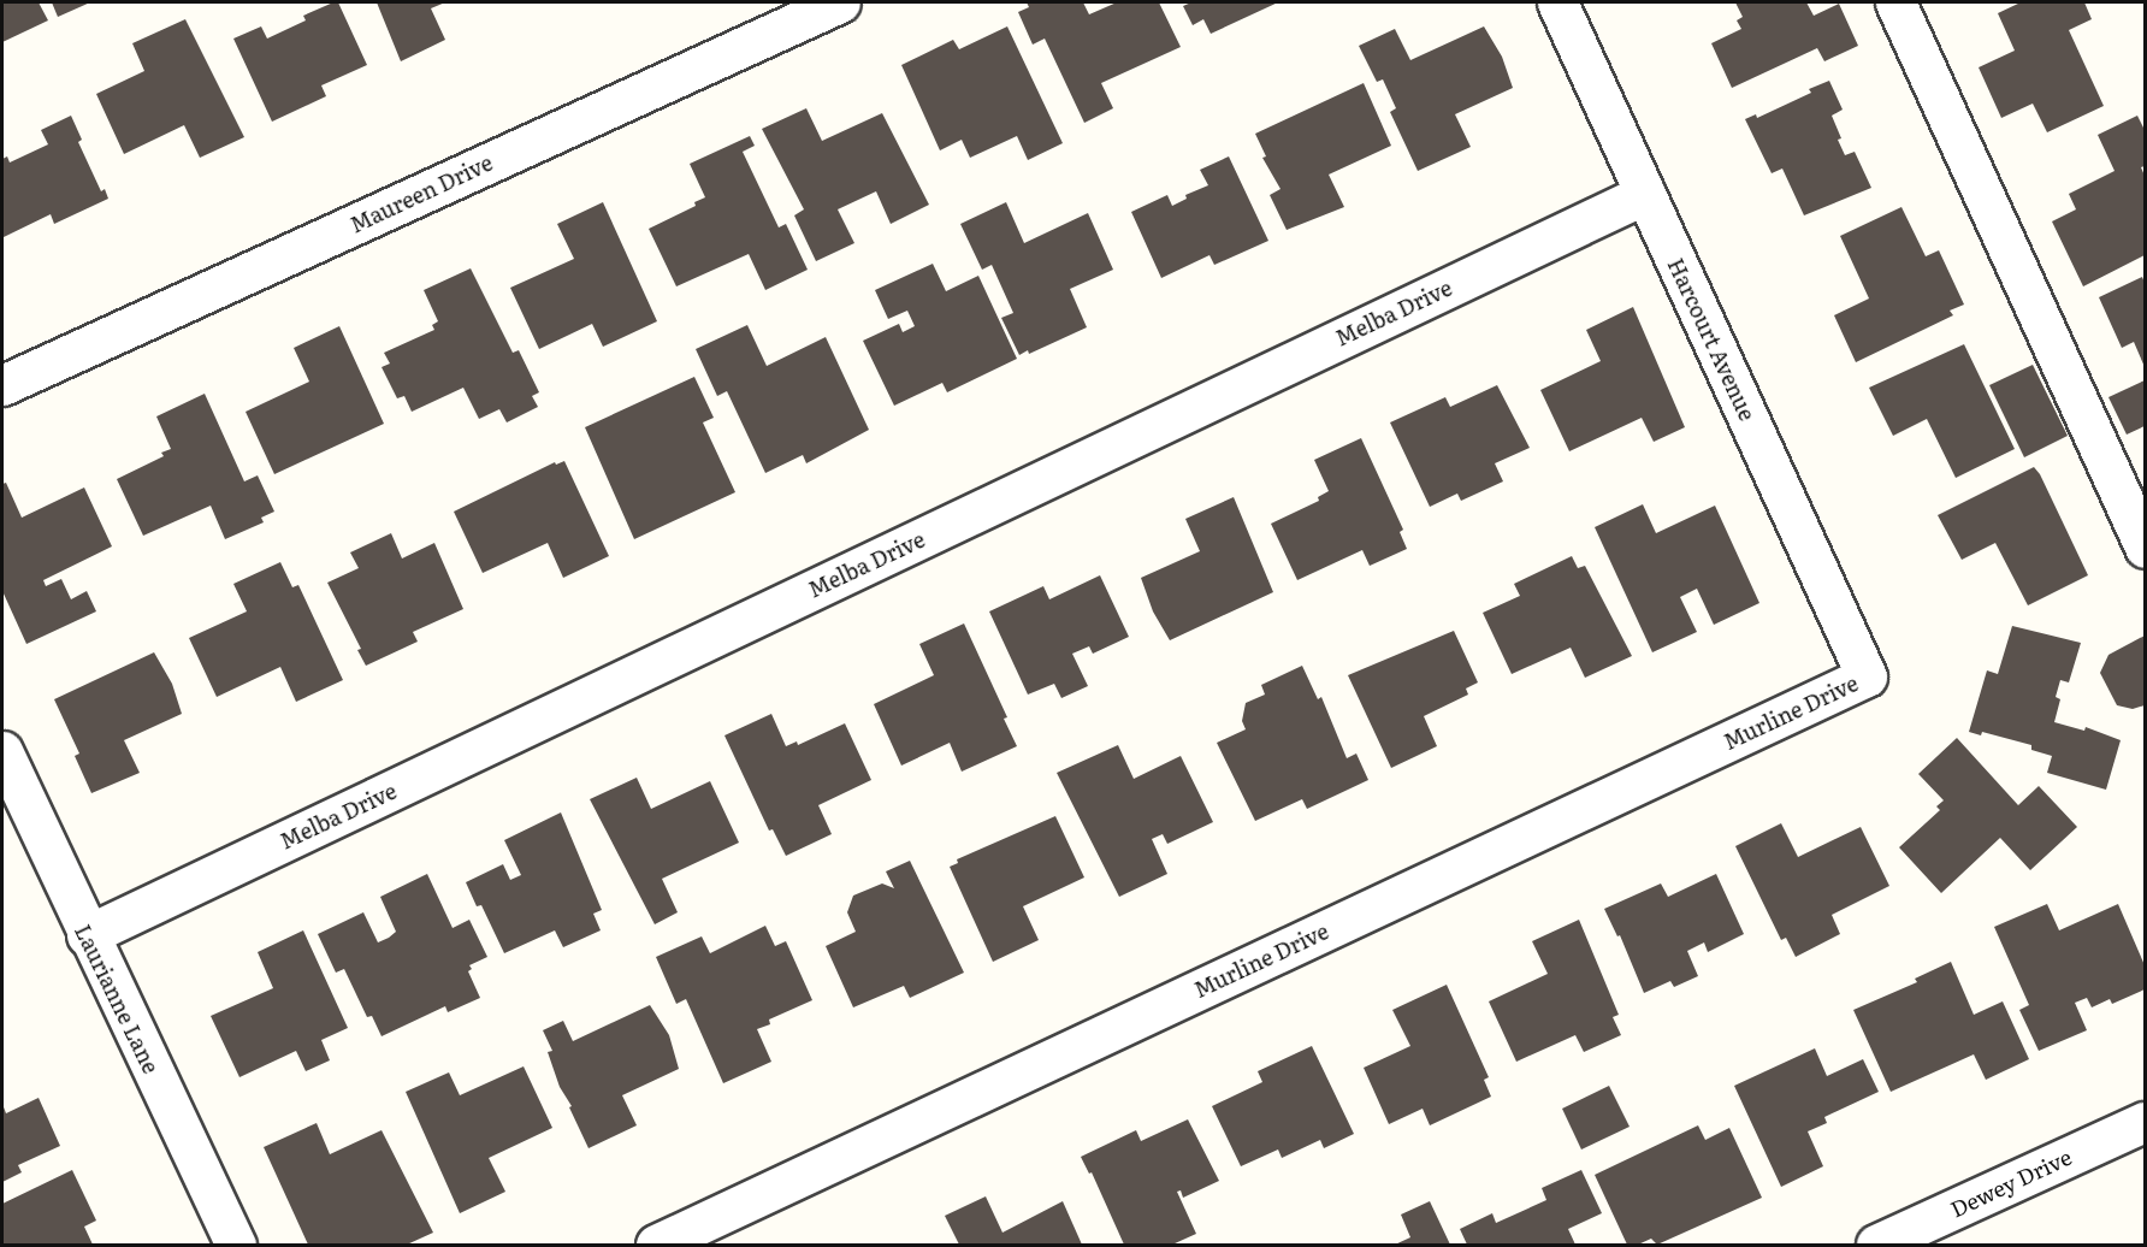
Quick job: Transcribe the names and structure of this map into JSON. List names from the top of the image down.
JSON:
{
  "streets": {
    "street": [
      "Maureen Drive",
      "Melba Drive",
      "Harcourt Avenue",
      "Murline Drive",
      "Laurianne Lane",
      "Dewey Drive"
    ]
  },
  "crossings": [
    ["Melba Drive", "Harcourt Avenue"],
    ["Melba Drive", "Laurianne Lane"],
    ["Harcourt Avenue", "Murline Drive"]
  ]
}
